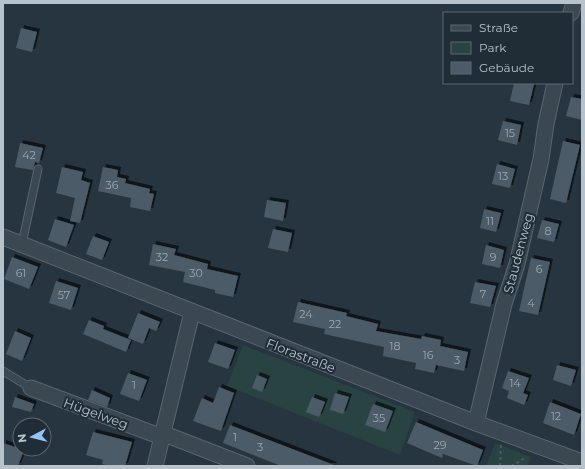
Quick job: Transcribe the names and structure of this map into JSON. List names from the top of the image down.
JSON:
{
  "streets": {
    "street": ["Staudenweg", "Florastraße", "Hügelweg"]
  },
  "crossings": [
    ["Staudenweg", "Florastraße"]
  ],
  "house_numbers": [
    "15",
    "42",
    "13",
    "36",
    "11",
    "8",
    "32",
    "9",
    "6",
    "61",
    "30",
    "7",
    "57",
    "4",
    "24",
    "22",
    "18",
    "16",
    "3",
    "14",
    "1",
    "12",
    "35",
    "1",
    "29",
    "3"
  ],
  "legend": ["Straße", "Park", "Gebäude"],
  "north": "left"
}
